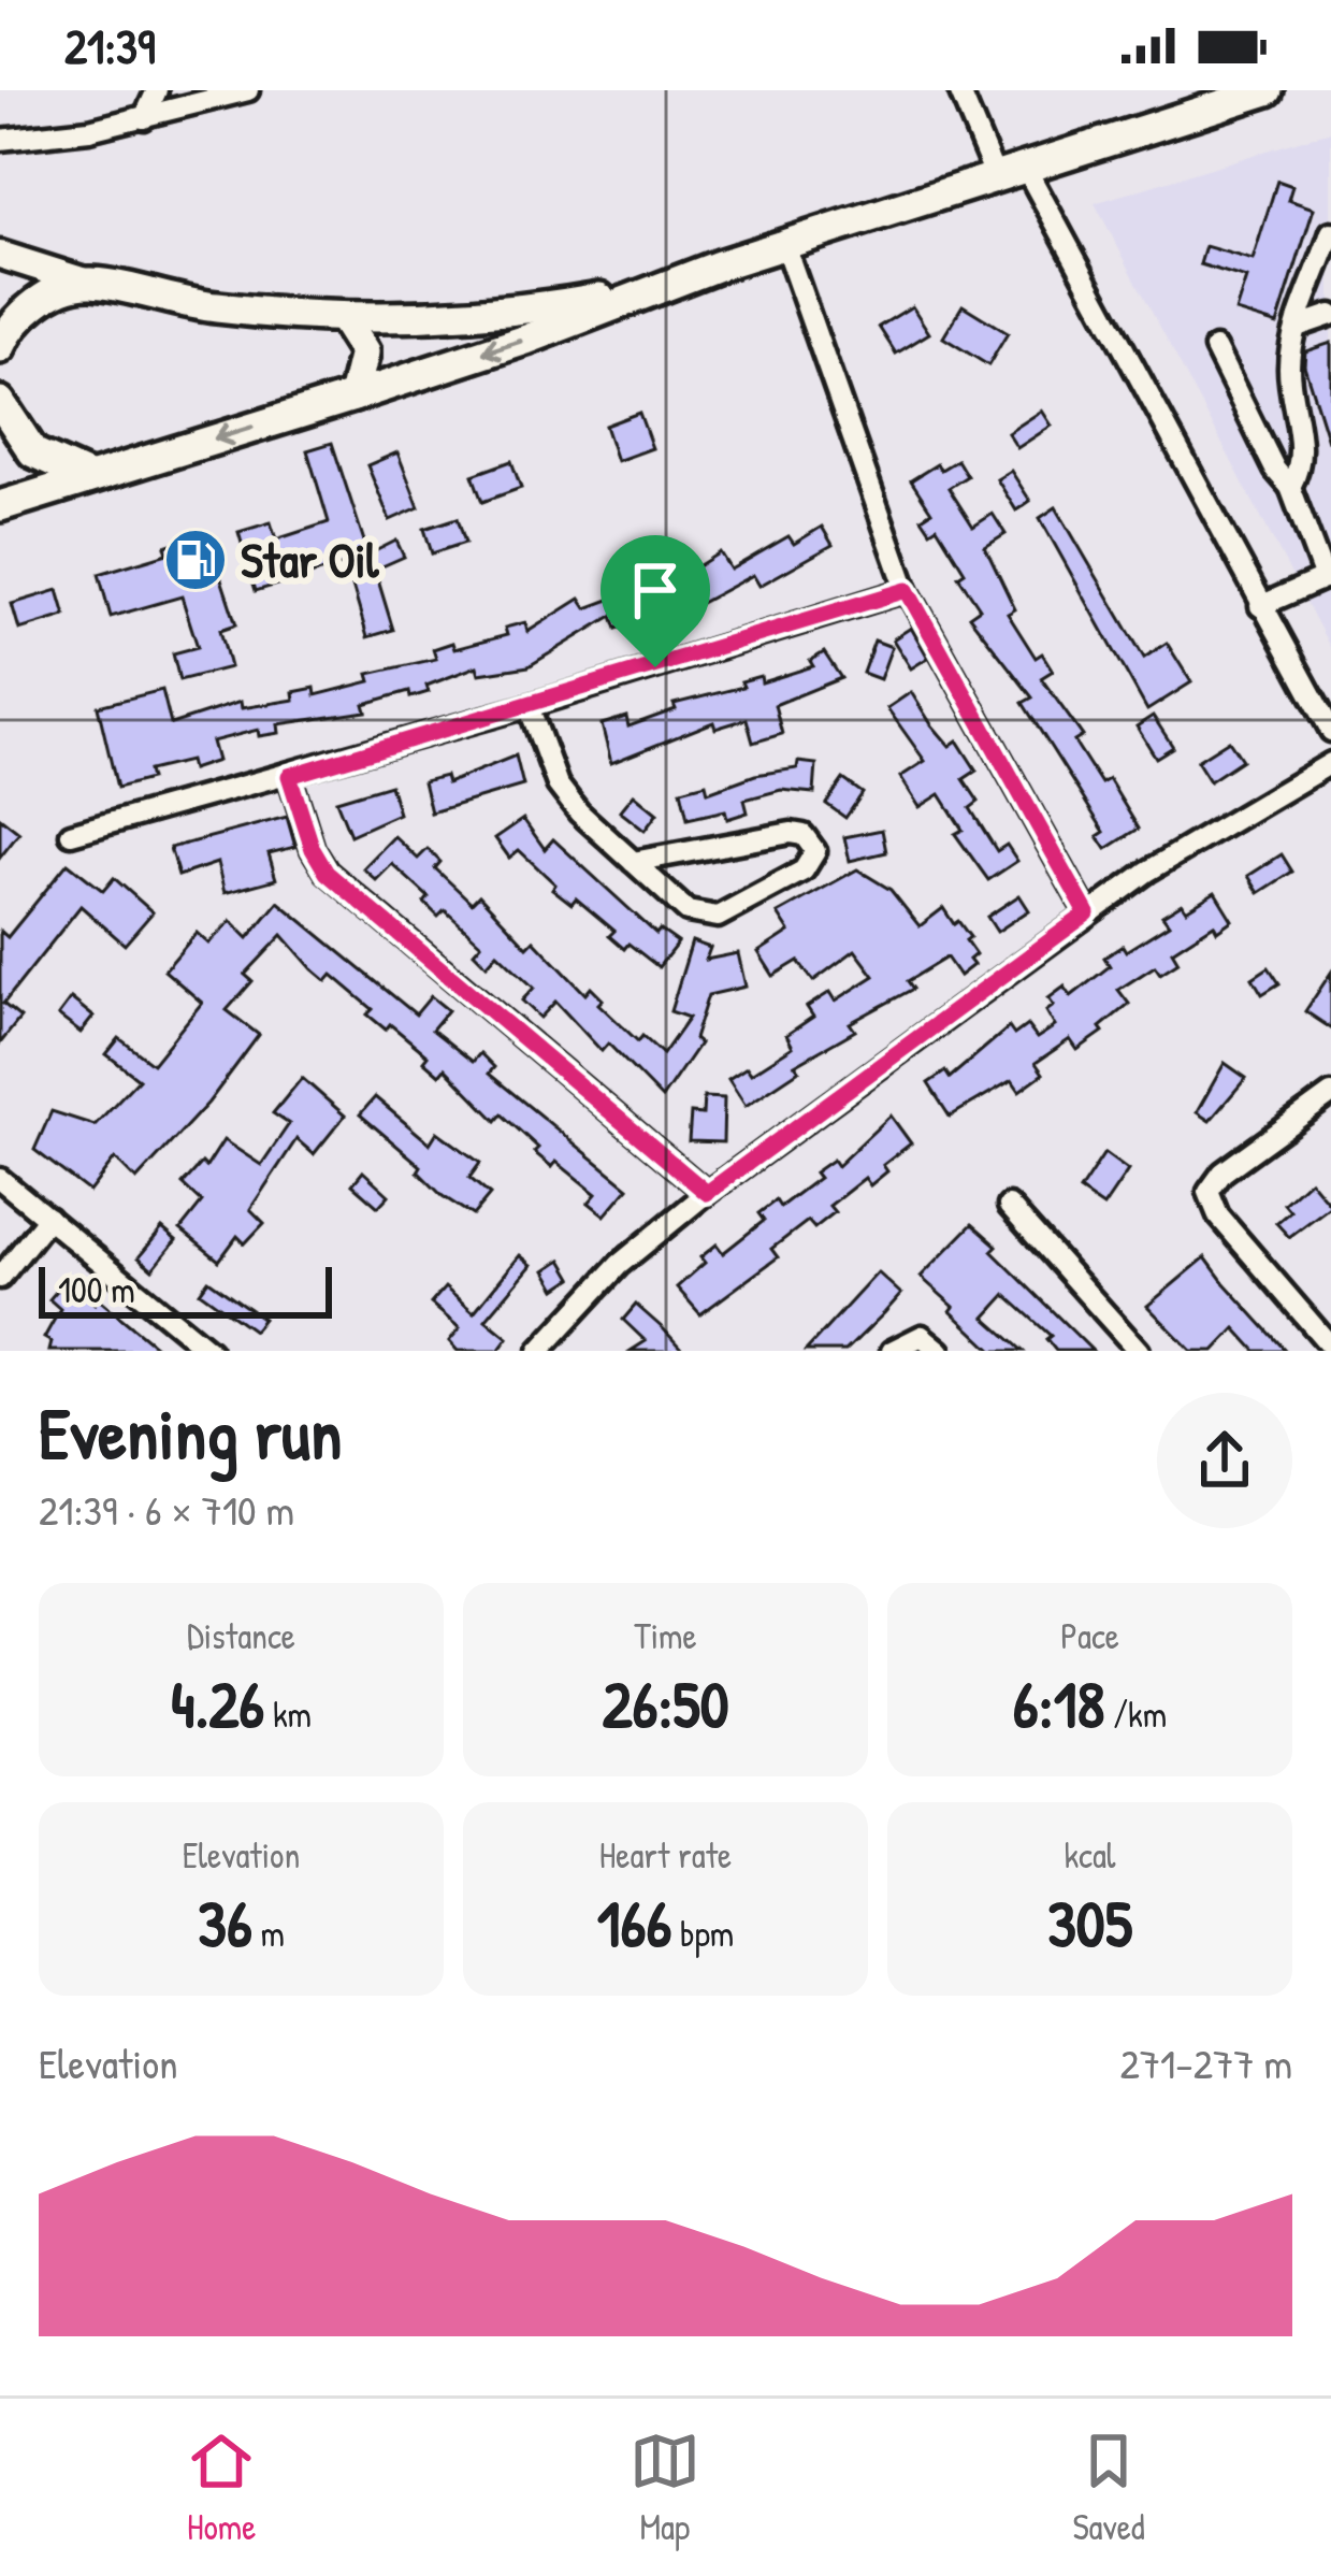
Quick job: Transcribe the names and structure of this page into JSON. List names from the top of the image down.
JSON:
{
  "places": {
    "fuel station": ["Star Oil"]
  },
  "scale_bar": "100 m",
  "page": {
    "status": "21:39",
    "scale": "100 m",
    "heading": ["Evening run", "21:39 · 6 × 710 m"],
    "stats": [
      ["Distance", "4.26 km"],
      ["Time", "26:50"],
      ["Pace", "6:18 /km"],
      ["Elevation", "36 m"],
      ["Heart rate", "166 bpm"],
      ["kcal", "305"]
    ],
    "chart": ["Elevation", "271–277 m"],
    "tabs": ["Home", "Map", "Saved"]
  }
}
